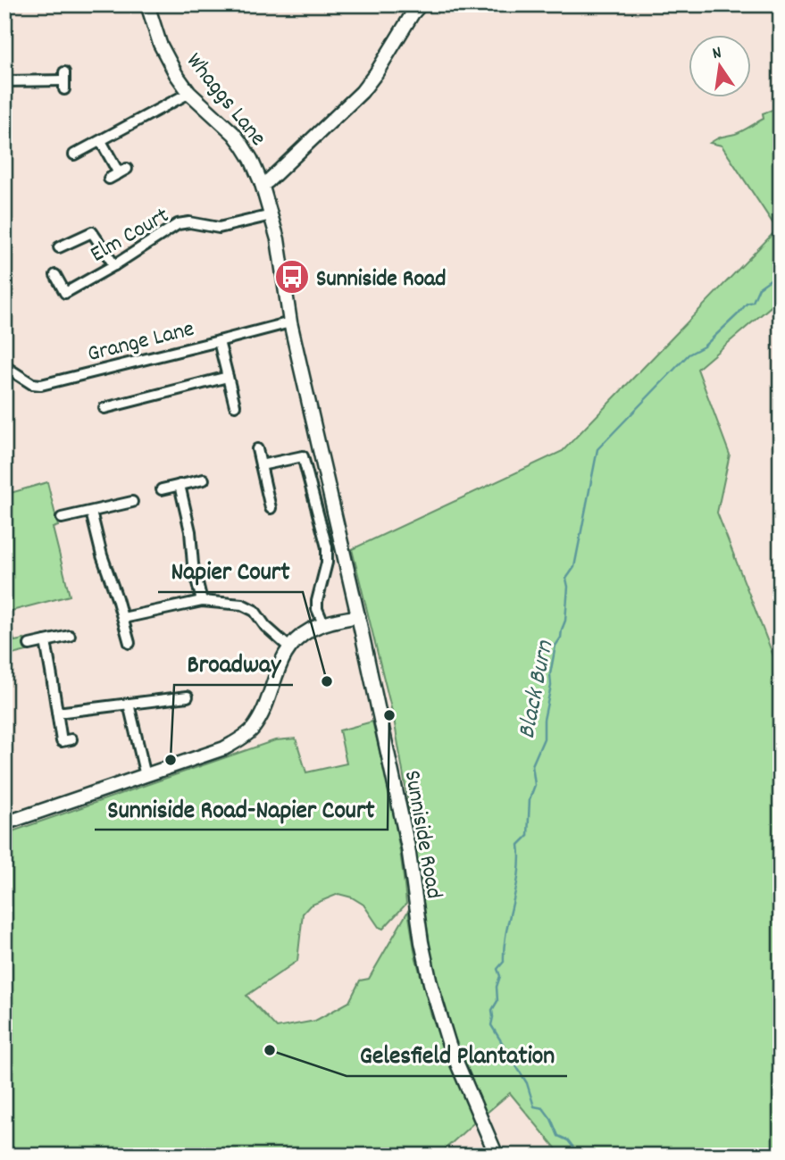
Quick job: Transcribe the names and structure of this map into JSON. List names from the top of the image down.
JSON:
{
  "streets": {
    "main road": ["Whaggs Lane", "Sunniside Road"],
    "street": ["Elm Court", "Grange Lane"]
  },
  "crossings": [
    ["Whaggs Lane", "Sunniside Road"],
    ["Elm Court", "Sunniside Road"],
    ["Grange Lane", "Sunniside Road"]
  ],
  "water": ["Black Burn"],
  "places": {
    "bus stop": ["Sunniside Road"],
    "other": [
      "Napier Court",
      "Sunniside Road-Napier Court",
      "Broadway",
      "Gelesfield Plantation"
    ]
  },
  "north": "top"
}
